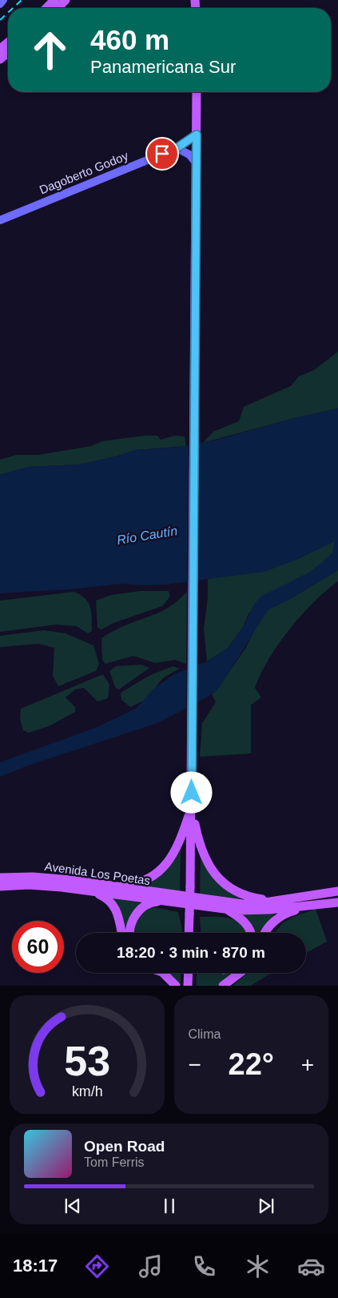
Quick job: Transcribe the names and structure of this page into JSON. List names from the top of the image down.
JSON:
{
  "streets": {
    "main road": ["Avenida Los Poetas"],
    "street": ["Dagoberto Godoy"]
  },
  "water": ["Río Cautín"],
  "page": {
    "turn": ["460 m", "Panamericana Sur"],
    "limit": "60",
    "trip": "18:20 · 3 min · 870 m",
    "tile": "Clima",
    "heat": ["−", "22°", "+"],
    "song": ["Open Road", "Tom Ferris"],
    "tabs": "18:17",
    "gauge": ["53", "km/h"]
  }
}
